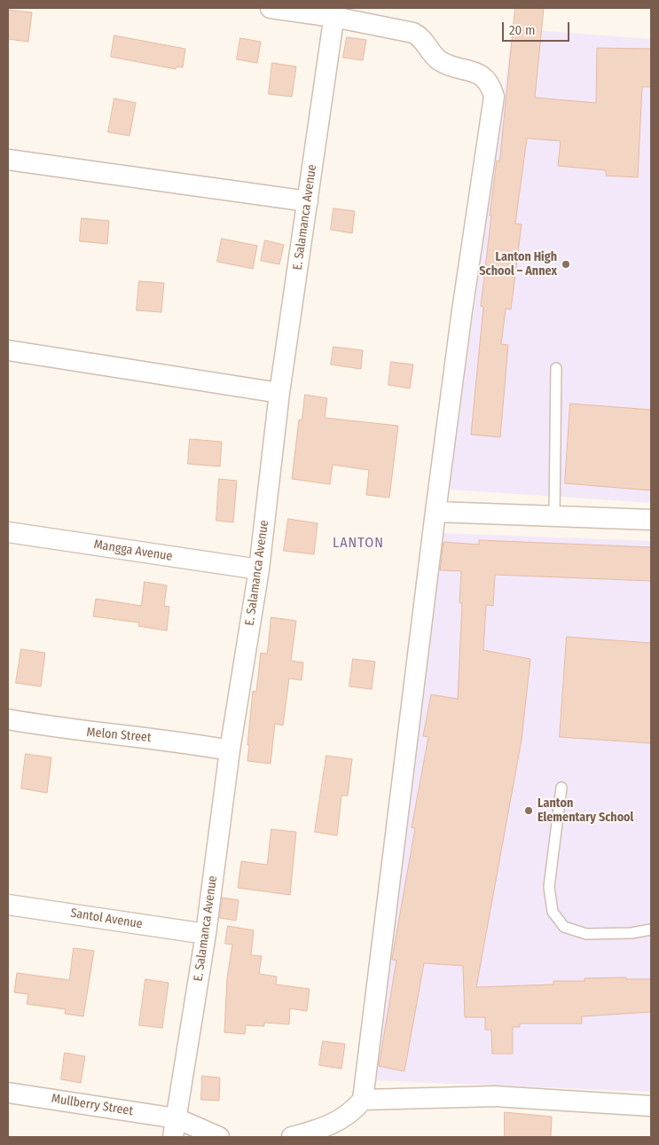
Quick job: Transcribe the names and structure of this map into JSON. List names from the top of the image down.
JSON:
{
  "streets": {
    "street": [
      "E. Salamanca Avenue",
      "Mangga Avenue",
      "Melon Street",
      "Santol Avenue",
      "Mullberry Street"
    ]
  },
  "crossings": [
    ["E. Salamanca Avenue", "Mangga Avenue"],
    ["E. Salamanca Avenue", "Melon Street"],
    ["E. Salamanca Avenue", "Santol Avenue"],
    ["E. Salamanca Avenue", "Mullberry Street"]
  ],
  "districts": ["LANTON"],
  "places": ["Lanton High School – Annex", "Lanton Elementary School"],
  "scale_bar": "20 m"
}
